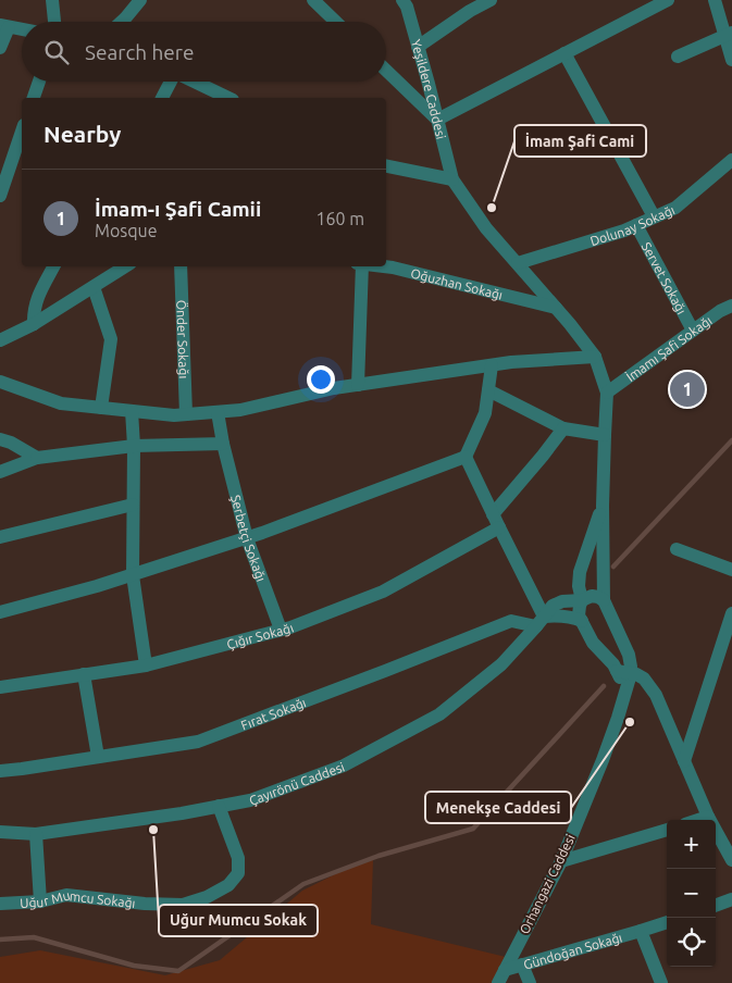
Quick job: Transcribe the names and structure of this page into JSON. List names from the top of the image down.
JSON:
{
  "streets": {
    "street": [
      "Yeşildere Caddesi",
      "Dolunay Sokağı",
      "Servet Sokağı",
      "Oğuzhan Sokağı",
      "Önder Sokağı",
      "İmamı Şafi Sokağı",
      "Şerbetçi Sokağı",
      "Çığır Sokağı",
      "Fırat Sokağı",
      "Çayırönü Caddesi",
      "Orhangazi Caddesi",
      "Uğur Mumcu Sokağı",
      "Gündoğan Sokağı"
    ]
  },
  "crossings": [
    ["Dolunay Sokağı", "Servet Sokağı"],
    ["Servet Sokağı", "İmamı Şafi Sokağı"],
    ["Şerbetçi Sokağı", "Çığır Sokağı"],
    ["Fırat Sokağı", "Çayırönü Caddesi"],
    ["Çayırönü Caddesi", "Uğur Mumcu Sokağı"],
    ["Orhangazi Caddesi", "Gündoğan Sokağı"]
  ],
  "places": ["İmam Şafi Cami", "Menekşe Caddesi", "Uğur Mumcu Sokak"],
  "page": {
    "search": "Search here",
    "heading": "Nearby",
    "list": [
      {
        "mark": "1",
        "name": "İmam-ı Şafi Camii",
        "note": "Mosque",
        "value": "160 m"
      }
    ],
    "pins": "1",
    "map_buttons": ["+", "−"]
  }
}
